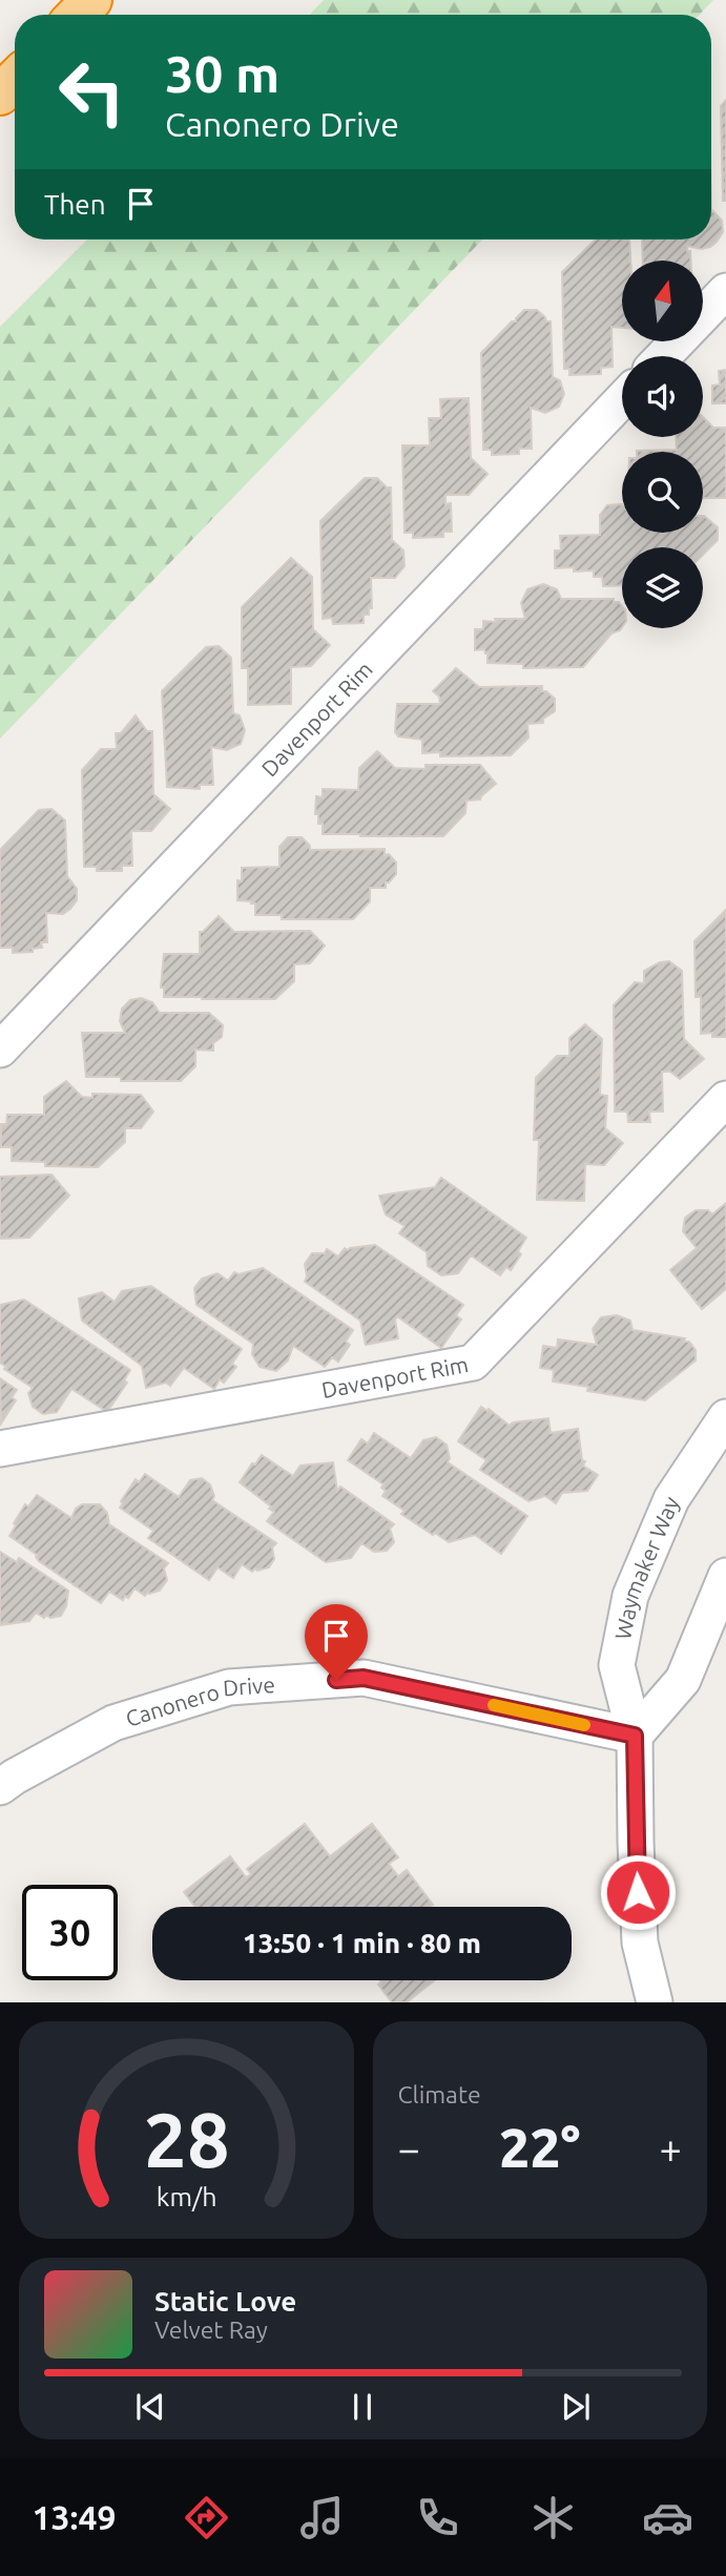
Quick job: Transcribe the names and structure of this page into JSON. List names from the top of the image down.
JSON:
{
  "streets": {
    "street": ["Davenport Rim", "Waymaker Way", "Canonero Drive"]
  },
  "crossings": [
    ["Waymaker Way", "Canonero Drive"]
  ],
  "north": "top",
  "page": {
    "turn": ["30 m", "Canonero Drive"],
    "then": "Then",
    "limit": "30",
    "trip": "13:50 · 1 min · 80 m",
    "tile": "Climate",
    "heat": ["−", "22°", "+"],
    "song": ["Static Love", "Velvet Ray"],
    "tabs": "13:49",
    "gauge": ["28", "km/h"]
  }
}
